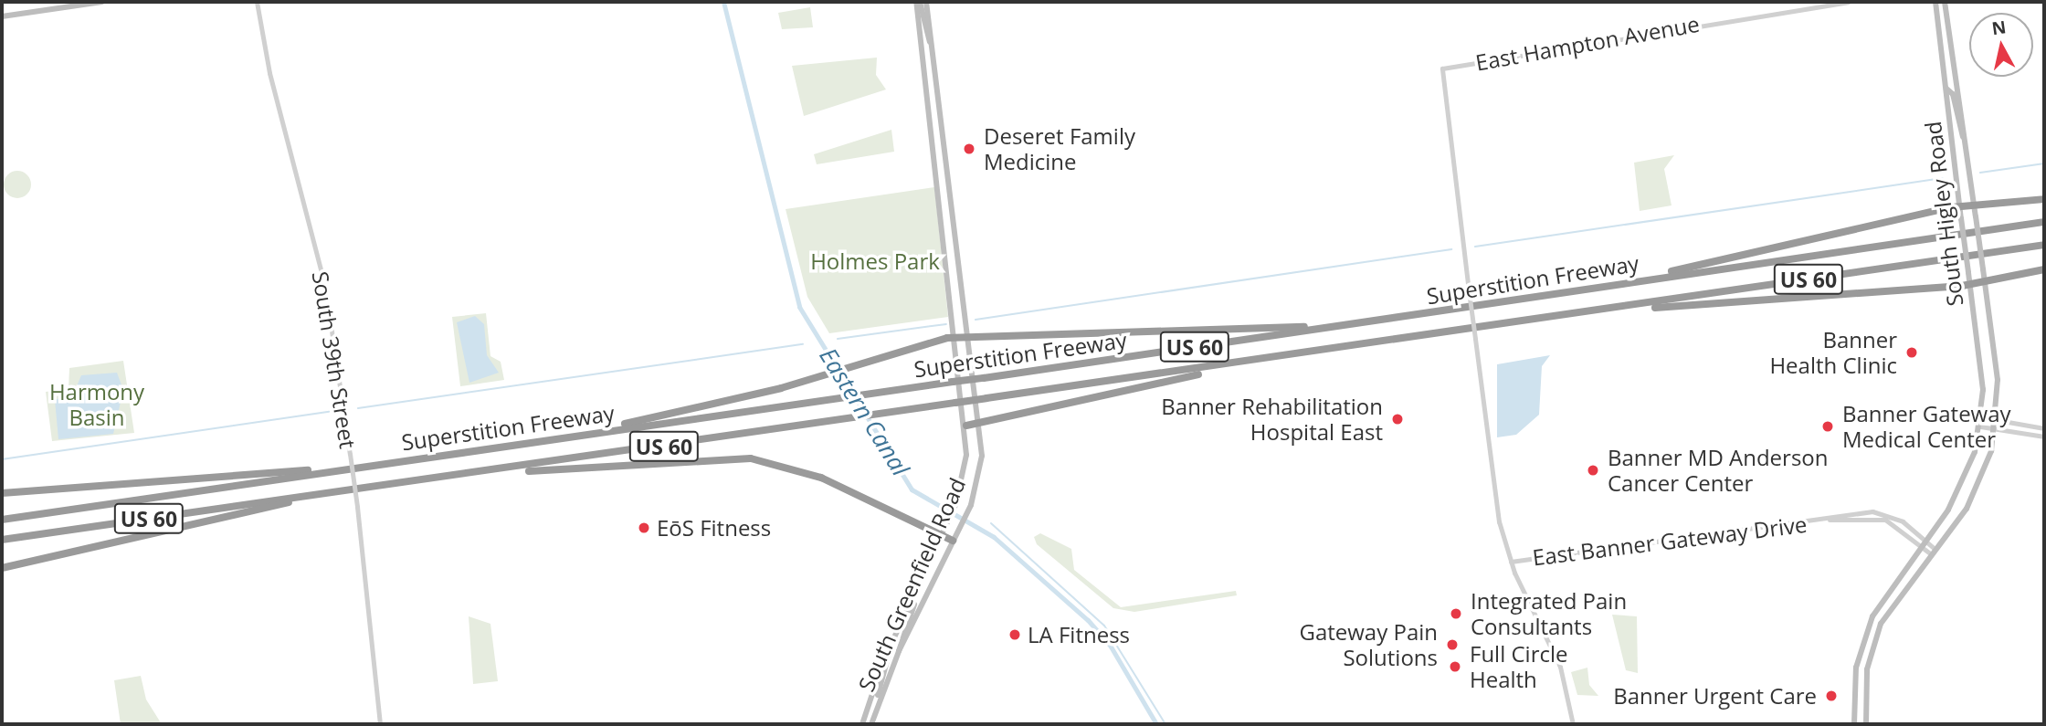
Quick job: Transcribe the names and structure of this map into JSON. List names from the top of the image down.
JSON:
{
  "streets": {
    "highway": ["Superstition Freeway", "US 60"],
    "main road": ["South Higley Road", "South Greenfield Road"],
    "street": ["East Hampton Avenue", "South 39th Street", "East Banner Gateway Drive"]
  },
  "crossings": [
    ["East Hampton Avenue", "East Banner Gateway Drive"],
    ["South Higley Road", "East Banner Gateway Drive"]
  ],
  "water": ["Eastern Canal"],
  "parks": ["Holmes Park", "Harmony Basin"],
  "places": [
    "Deseret Family Medicine",
    "Banner Health Clinic",
    "Banner Rehabilitation Hospital East",
    "Banner Gateway Medical Center",
    "Banner MD Anderson Cancer Center",
    "EōS Fitness",
    "Integrated Pain Consultants",
    "LA Fitness",
    "Gateway Pain Solutions",
    "Full Circle Health",
    "Banner Urgent Care"
  ],
  "north": "top"
}
